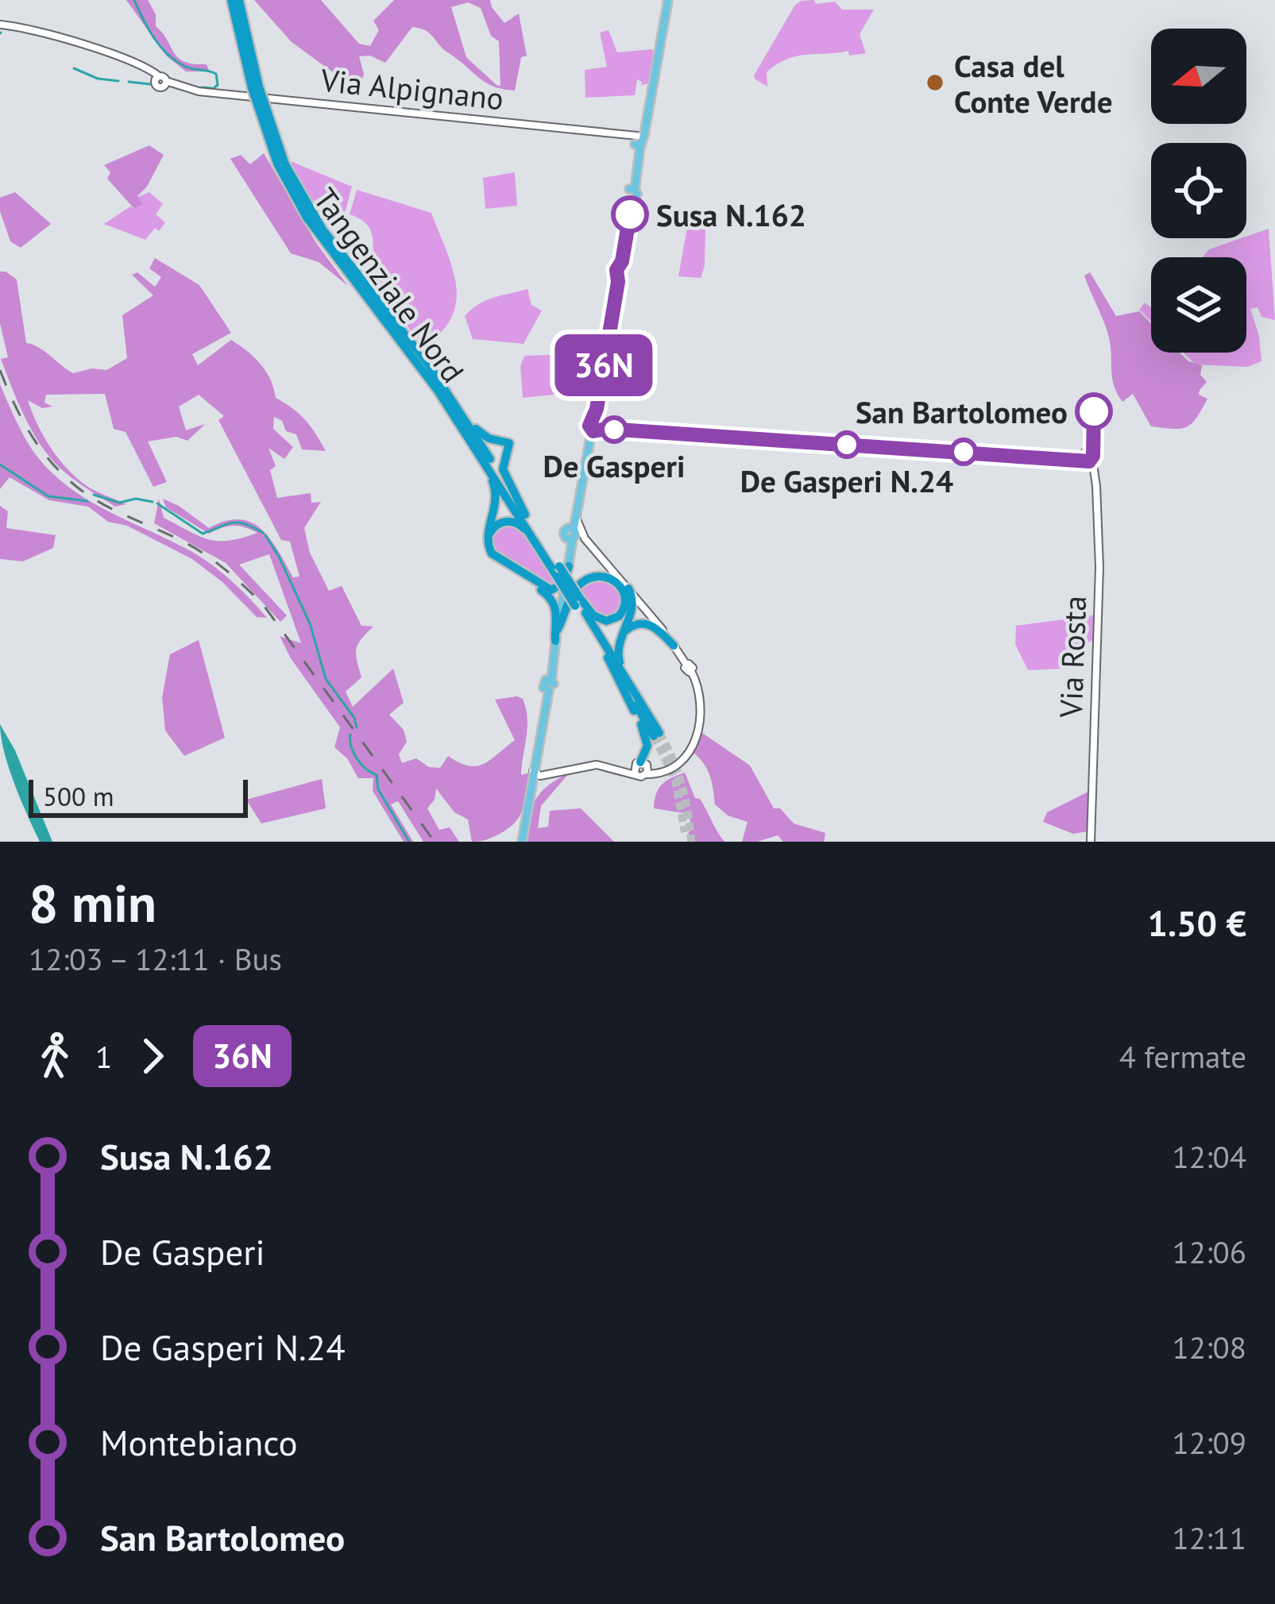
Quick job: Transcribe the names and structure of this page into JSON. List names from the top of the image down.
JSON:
{
  "streets": {
    "highway": ["Tangenziale Nord"],
    "street": ["Via Alpignano", "Via Rosta"]
  },
  "places": [
    "Casa del Conte Verde",
    "Susa N.162",
    "San Bartolomeo",
    "De Gasperi",
    "De Gasperi N.24"
  ],
  "lines": ["bus line 36N"],
  "scale_bar": "500 m",
  "north": "left",
  "page": {
    "on_map": "36N",
    "scale": "500 m",
    "heading": ["8 min", "12:03 – 12:11 · Bus", "1.50 €"],
    "legs": ["1", "36N", "4 fermate"],
    "list": [
      {
        "name": "Susa N.162",
        "value": "12:04"
      },
      {
        "name": "De Gasperi",
        "value": "12:06"
      },
      {
        "name": "De Gasperi N.24",
        "value": "12:08"
      },
      {
        "name": "Montebianco",
        "value": "12:09"
      },
      {
        "name": "San Bartolomeo",
        "value": "12:11"
      }
    ]
  }
}
